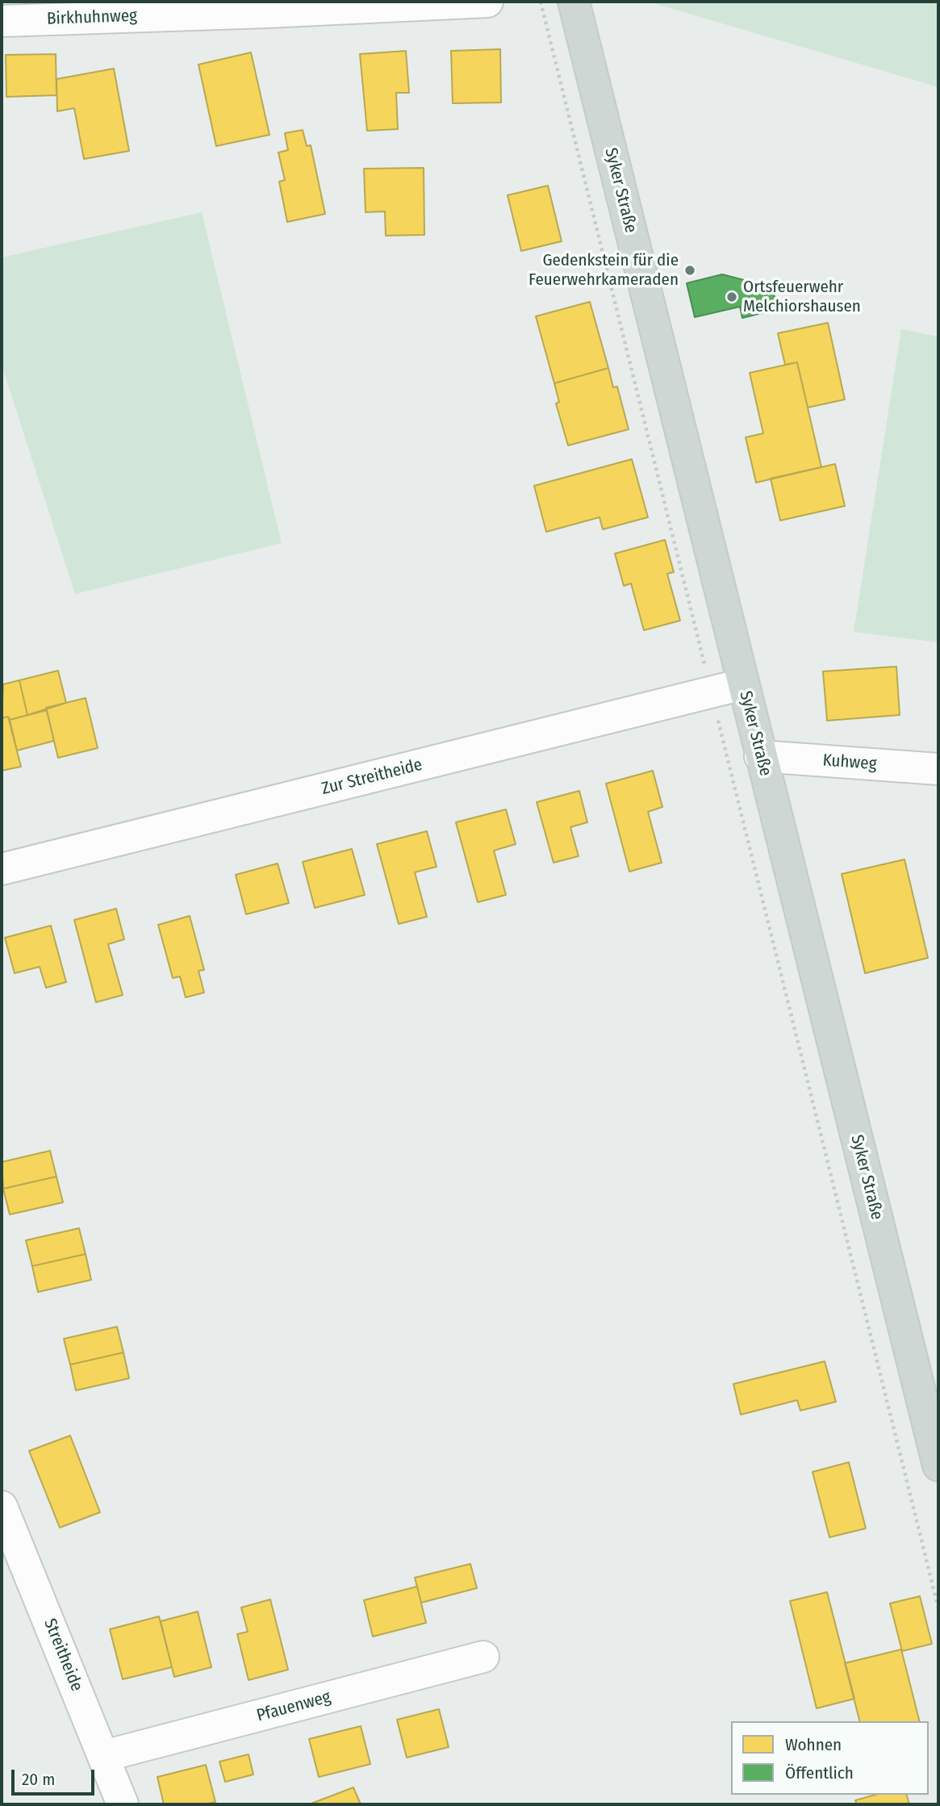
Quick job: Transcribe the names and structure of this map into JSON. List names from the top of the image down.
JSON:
{
  "streets": {
    "main road": ["Syker Straße"],
    "street": [
      "Birkhuhnweg",
      "Kuhweg",
      "Zur Streitheide",
      "Streitheide",
      "Pfauenweg"
    ]
  },
  "crossings": [
    ["Syker Straße", "Kuhweg"],
    ["Syker Straße", "Zur Streitheide"],
    ["Streitheide", "Pfauenweg"]
  ],
  "places": ["Gedenkstein für die Feuerwehrkameraden", "Ortsfeuerwehr Melchiorshausen"],
  "legend": ["Wohnen", "Öffentlich"],
  "scale_bar": "20 m"
}
